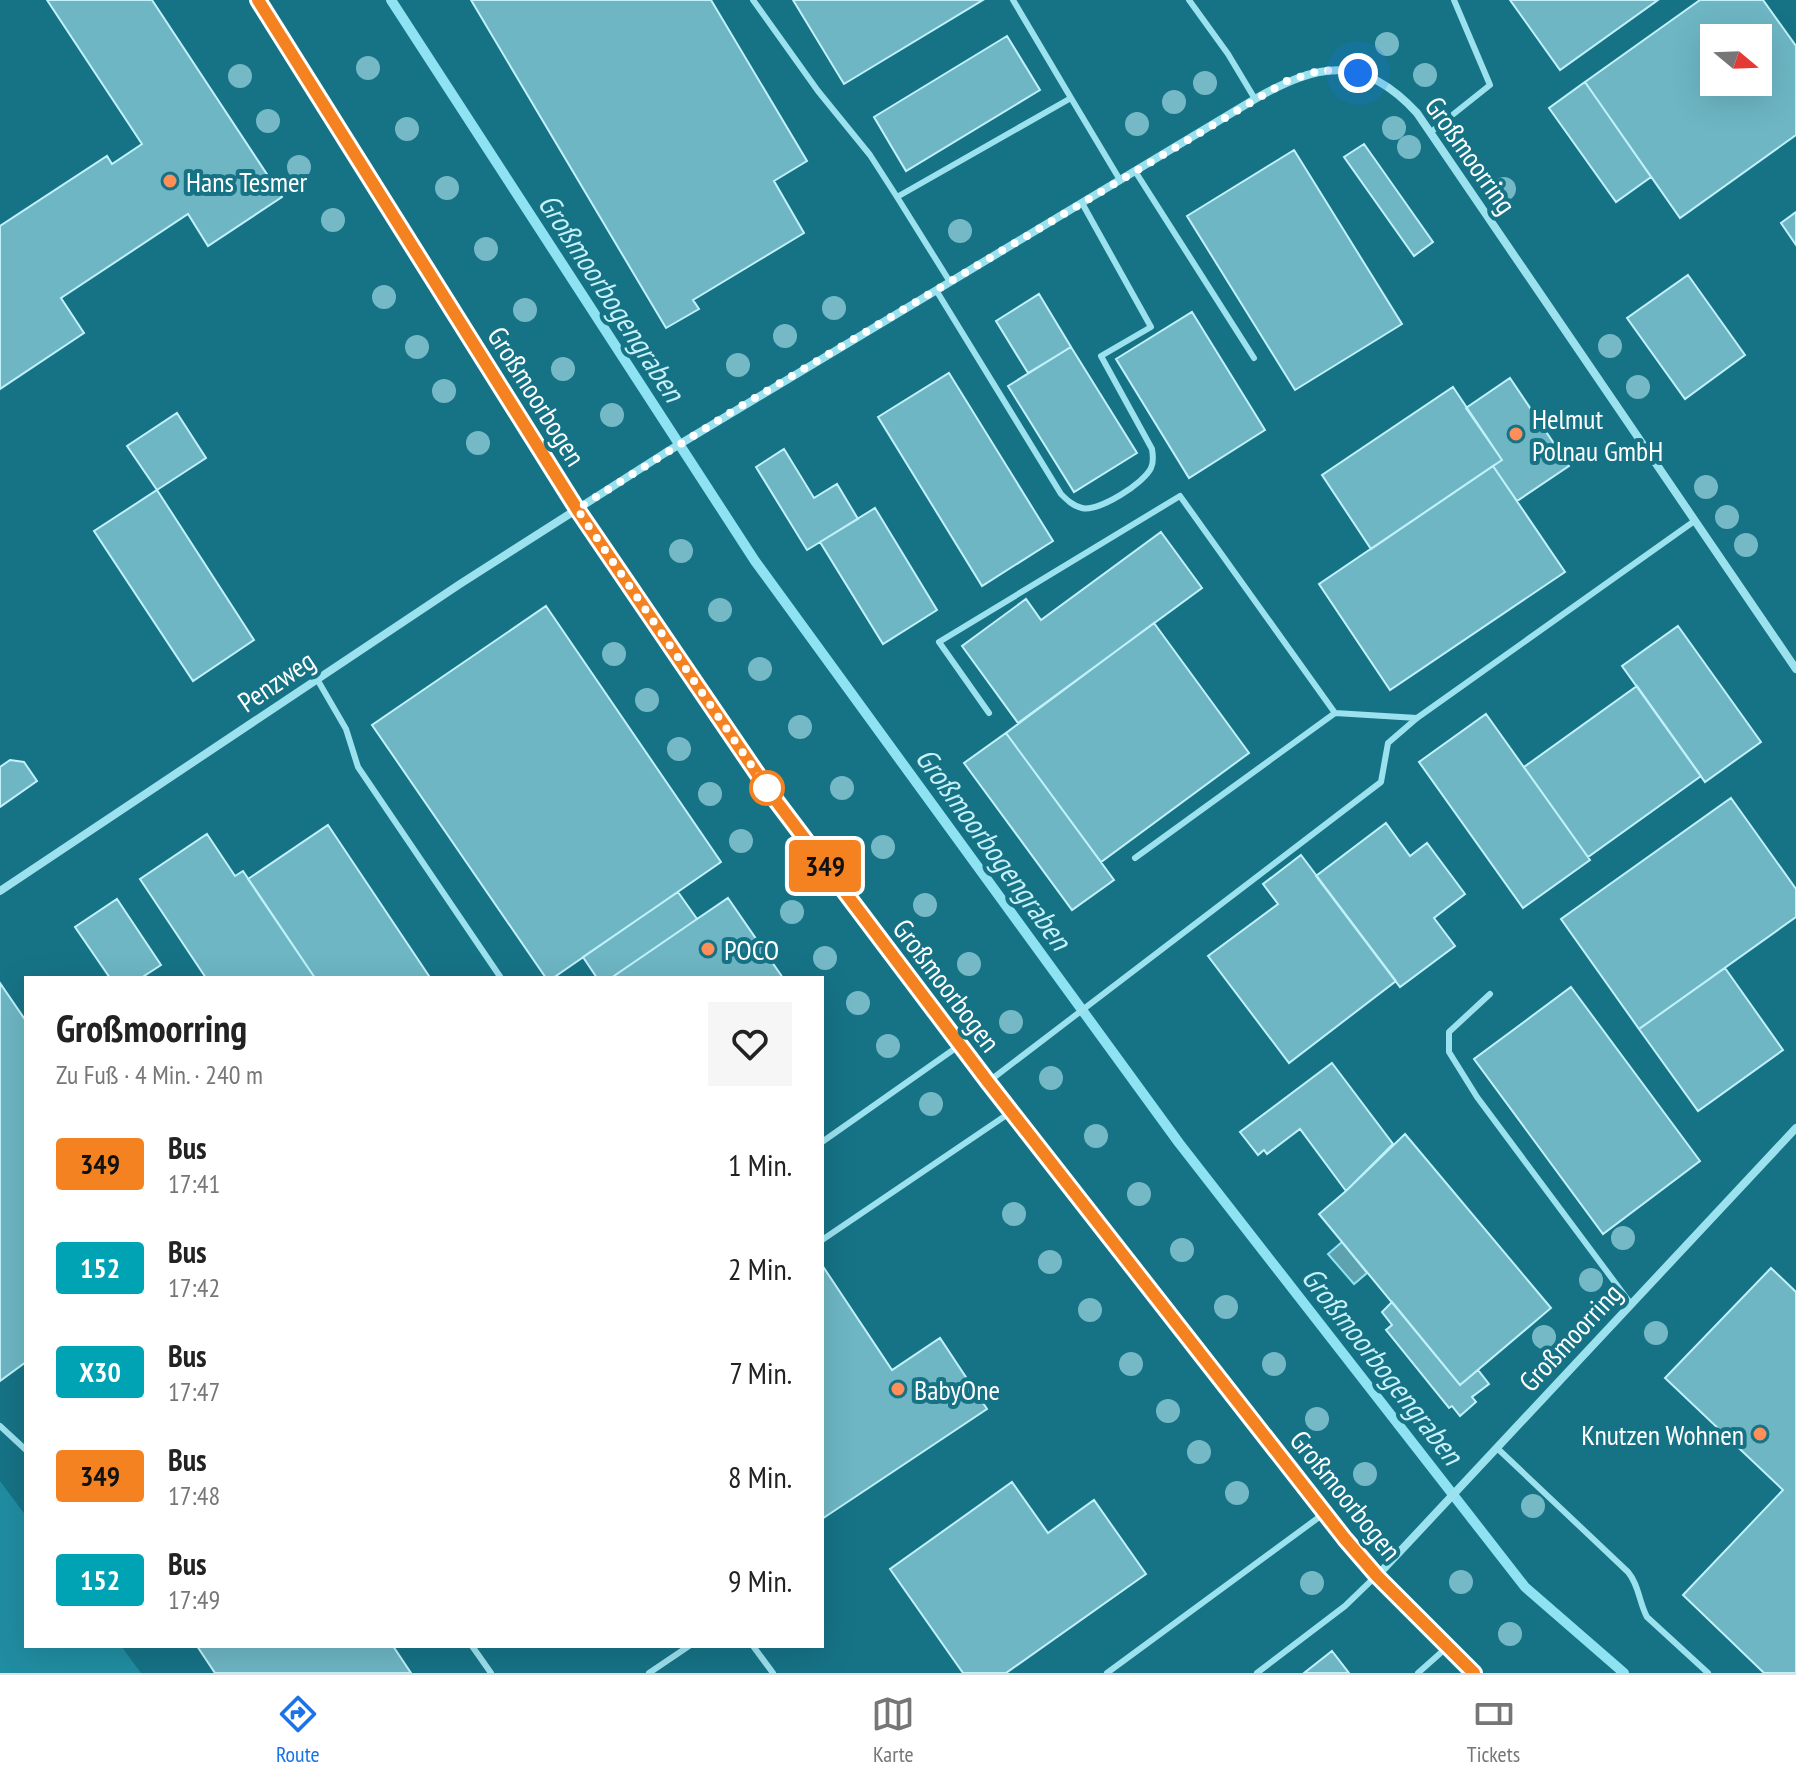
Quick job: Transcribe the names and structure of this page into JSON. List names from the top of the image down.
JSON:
{
  "streets": {
    "main road": ["Großmoorbogen"],
    "street": ["Großmoorring", "Penzweg"]
  },
  "crossings": [
    ["Großmoorring", "Großmoorbogen"],
    ["Großmoorring", "Penzweg"],
    ["Großmoorbogen", "Penzweg"]
  ],
  "water": ["Großmoorbogengraben"],
  "places": [
    "Hans Tesmer",
    "Helmut Polnau GmbH",
    "POCO",
    "BabyOne",
    "Knutzen Wohnen"
  ],
  "lines": ["bus line 349"],
  "north": "right",
  "page": {
    "on_map": "349",
    "heading": ["Großmoorring", "Zu Fuß · 4 Min. · 240 m"],
    "list": [
      {
        "mark": "349",
        "name": "Bus",
        "note": "17:41",
        "value": "1 Min."
      },
      {
        "mark": "152",
        "name": "Bus",
        "note": "17:42",
        "value": "2 Min."
      },
      {
        "mark": "X30",
        "name": "Bus",
        "note": "17:47",
        "value": "7 Min."
      },
      {
        "mark": "349",
        "name": "Bus",
        "note": "17:48",
        "value": "8 Min."
      },
      {
        "mark": "152",
        "name": "Bus",
        "note": "17:49",
        "value": "9 Min."
      }
    ],
    "tabs": ["Route", "Karte", "Tickets"]
  }
}
